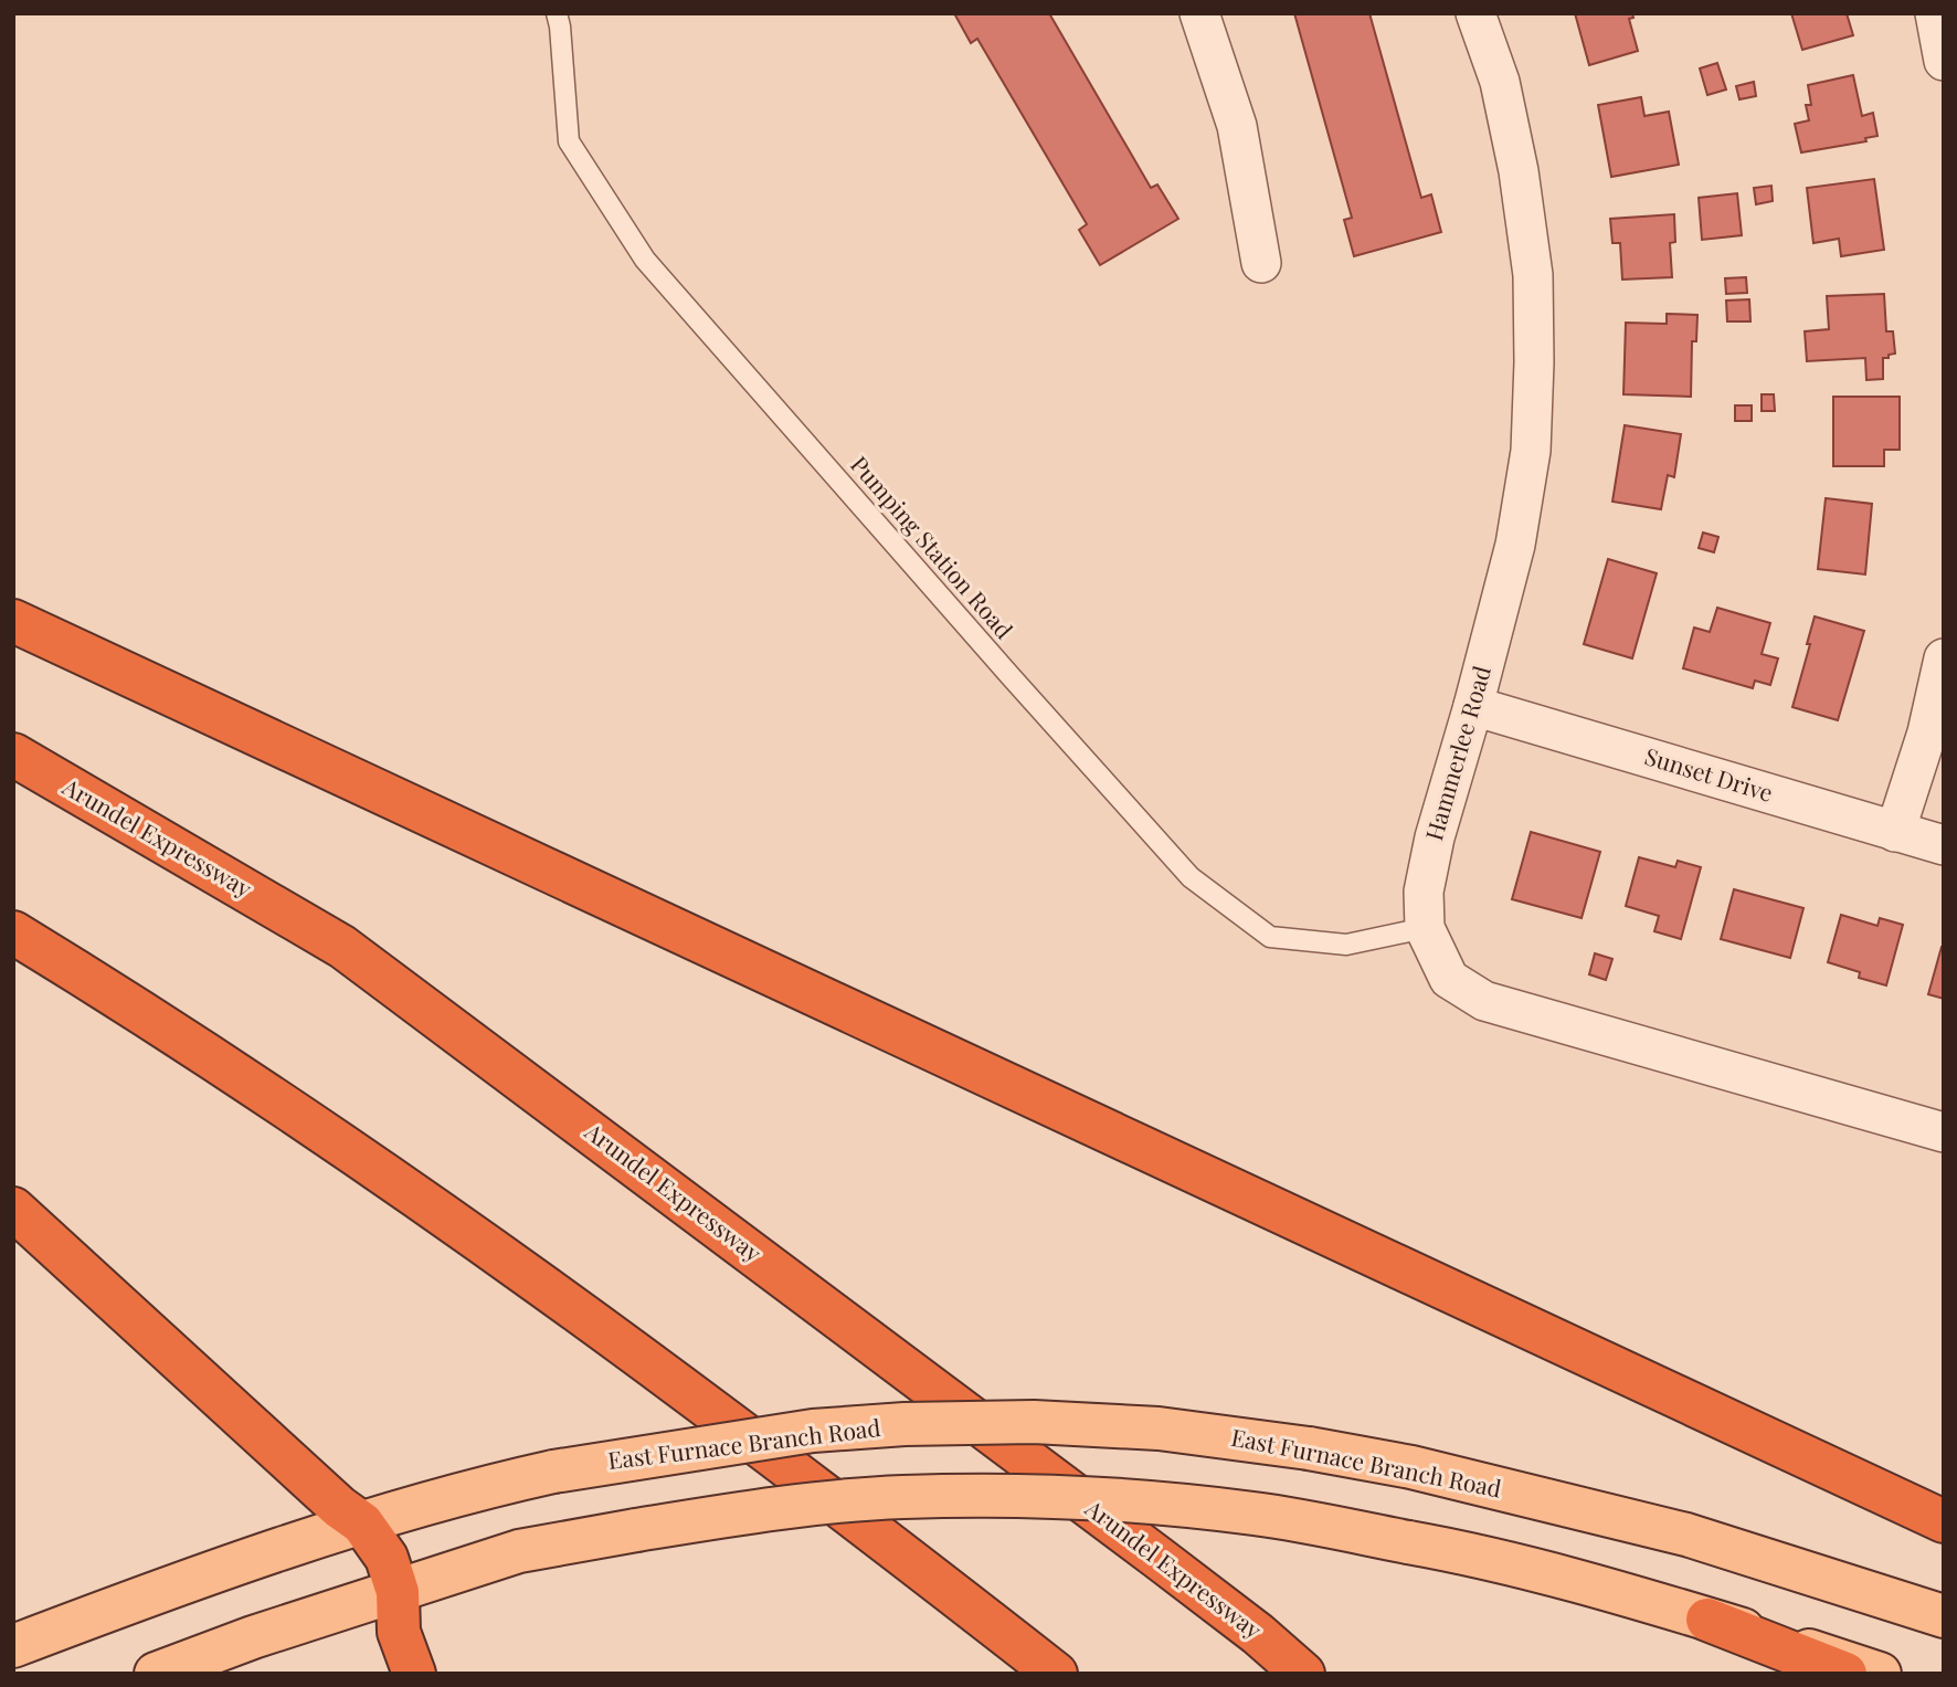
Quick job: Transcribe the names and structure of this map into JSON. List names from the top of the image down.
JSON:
{
  "streets": {
    "highway": ["Arundel Expressway"],
    "main road": ["East Furnace Branch Road"],
    "street": ["Hammerlee Road", "Sunset Drive"],
    "lane": ["Pumping Station Road"]
  },
  "crossings": [
    ["Pumping Station Road", "Hammerlee Road"],
    ["Hammerlee Road", "Sunset Drive"]
  ]
}
